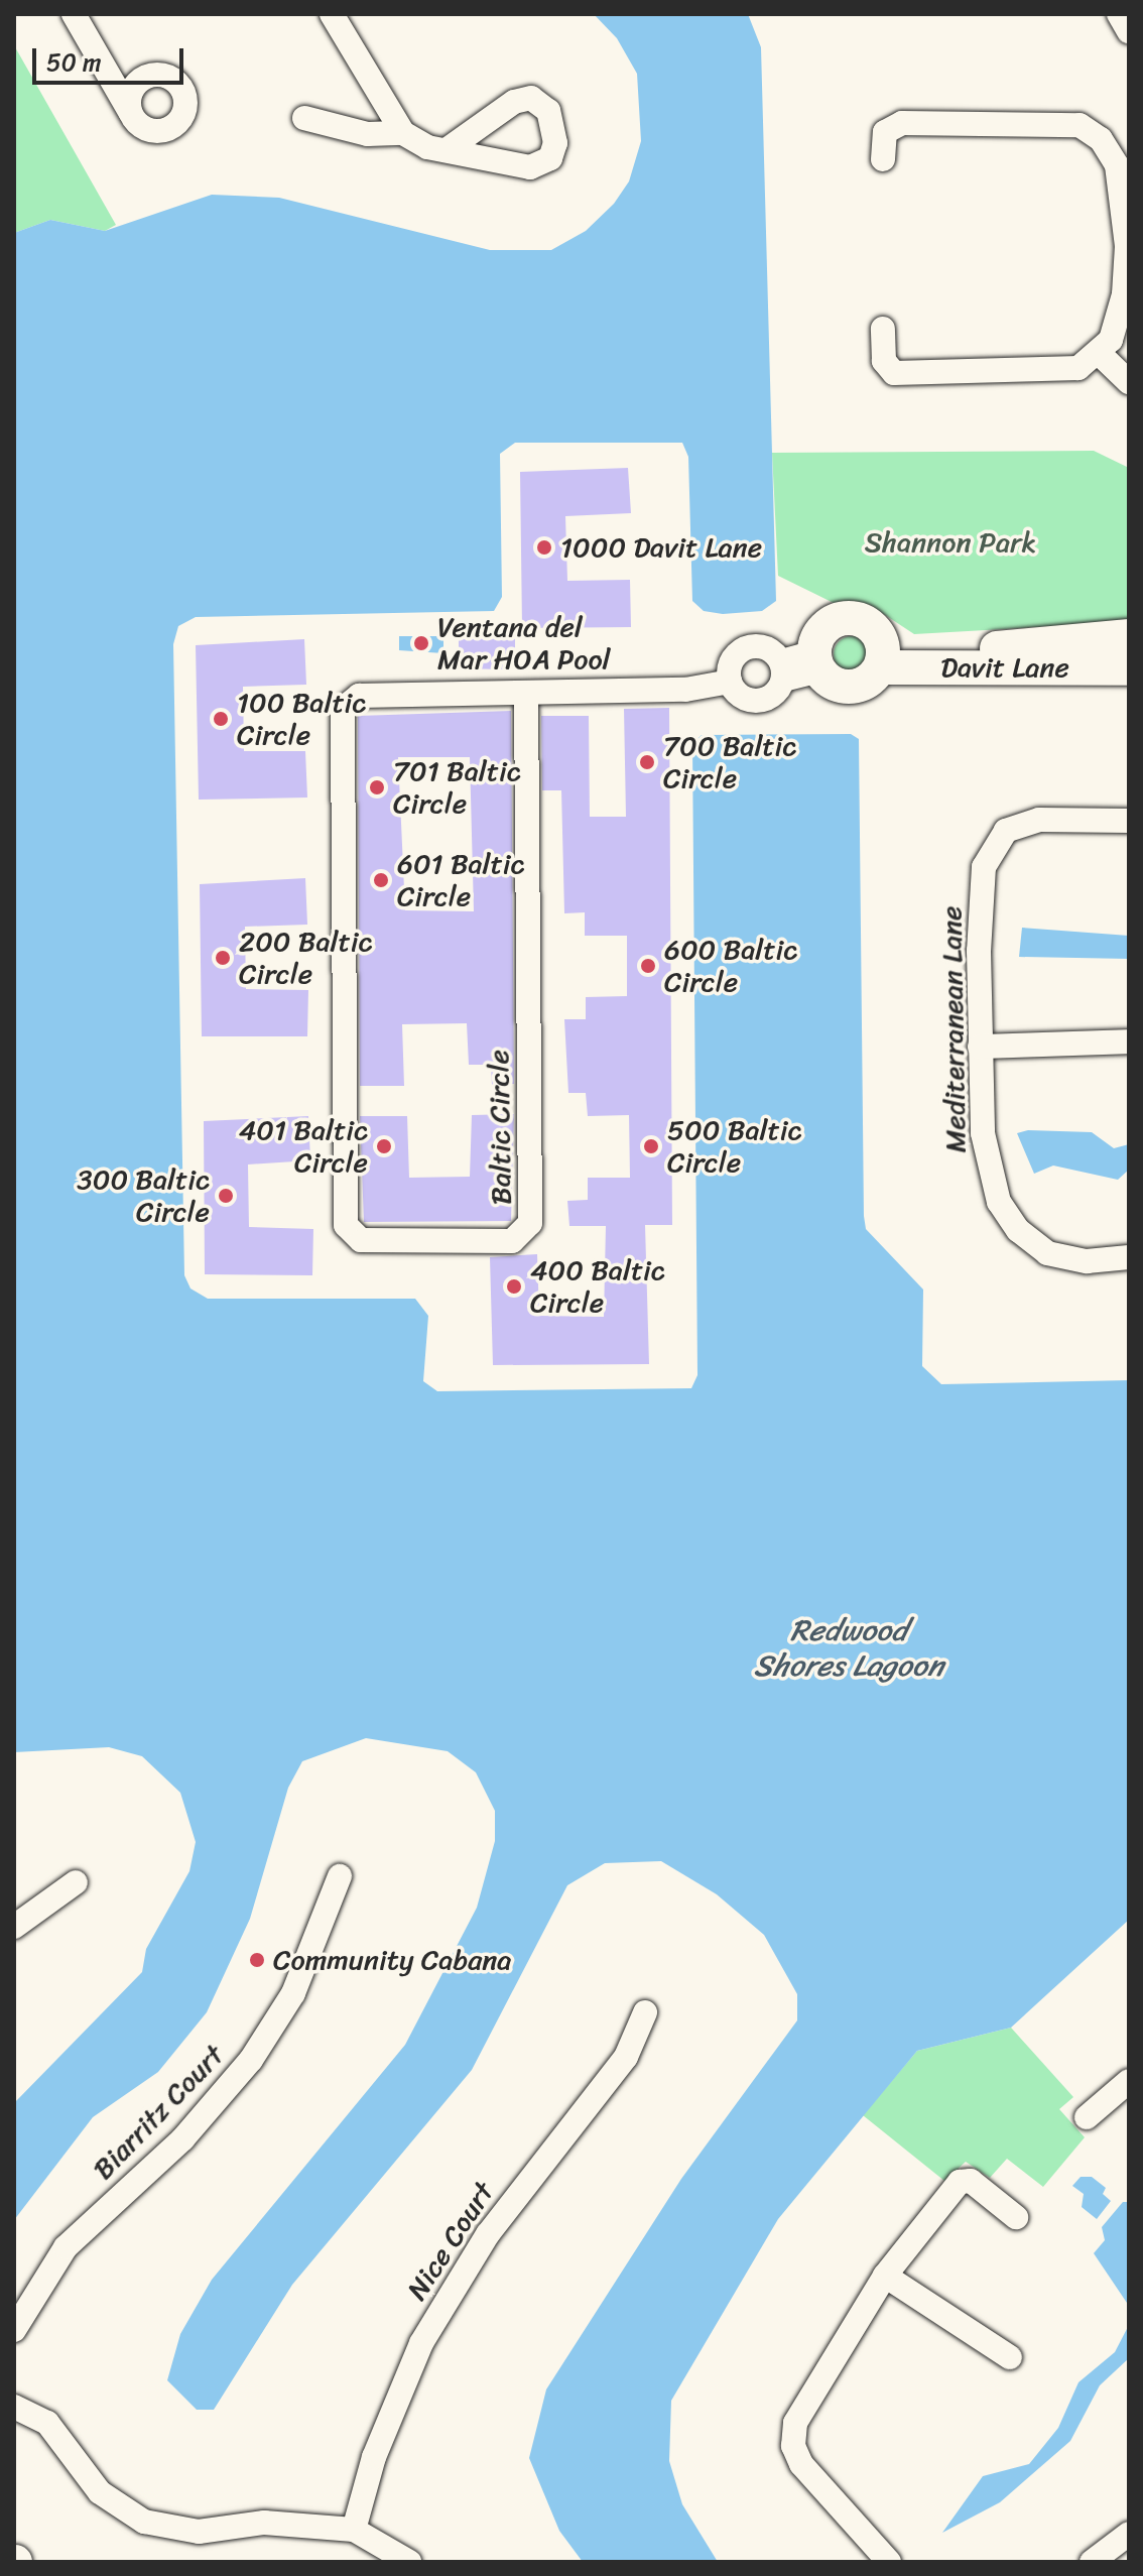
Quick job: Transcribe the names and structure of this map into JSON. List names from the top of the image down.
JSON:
{
  "streets": {
    "street": [
      "Davit Lane",
      "Mediterranean Lane",
      "Baltic Circle",
      "Biarritz Court",
      "Nice Court"
    ]
  },
  "water": ["Redwood Shores Lagoon"],
  "parks": ["Shannon Park"],
  "places": [
    "1000 Davit Lane",
    "Ventana del Mar HOA Pool",
    "100 Baltic Circle",
    "700 Baltic Circle",
    "701 Baltic Circle",
    "601 Baltic Circle",
    "200 Baltic Circle",
    "600 Baltic Circle",
    "401 Baltic Circle",
    "500 Baltic Circle",
    "300 Baltic Circle",
    "400 Baltic Circle",
    "Community Cabana"
  ],
  "scale_bar": "50 m"
}
